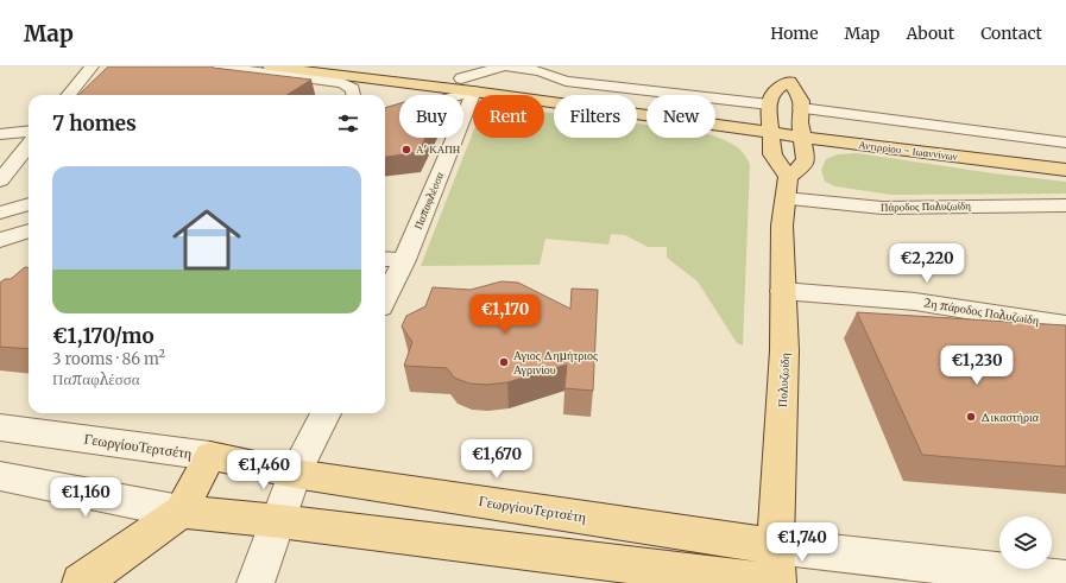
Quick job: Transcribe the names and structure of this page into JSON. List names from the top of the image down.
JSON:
{
  "streets": {
    "main road": ["Αντιρρίου - Ιωαννίνων", "Πολυζωίδη", "ΓεωργίουΤερτσέτη"],
    "street": ["Παπαφλέσσα", "Πάροδος Πολυζωίδη", "2η πάροδος Πολυζωίδη"]
  },
  "crossings": [
    ["Αντιρρίου - Ιωαννίνων", "Παπαφλέσσα"],
    ["Πάροδος Πολυζωίδη", "Πολυζωίδη"],
    ["2η πάροδος Πολυζωίδη", "Πολυζωίδη"],
    ["Πολυζωίδη", "ΓεωργίουΤερτσέτη"]
  ],
  "places": ["Α' ΚΑΠΗ", "Αγιος Δημήτριος Αγρινίου", "Δικαστήρια"],
  "page": {
    "header": "Map",
    "nav": [
      "Home",
      "Map",
      "About",
      "Contact"
    ],
    "chip": [
      "Buy",
      "Rent",
      "Filters",
      "New"
    ],
    "heading": "7 homes",
    "list": [
      {
        "name": "€1,170/mo",
        "note": "3 rooms · 86 m² · Παπαφλέσσα"
      }
    ],
    "price": [
      "€2,220",
      "€1,170",
      "€1,230",
      "€1,670",
      "€1,460",
      "€1,160",
      "€1,740"
    ]
  }
}
